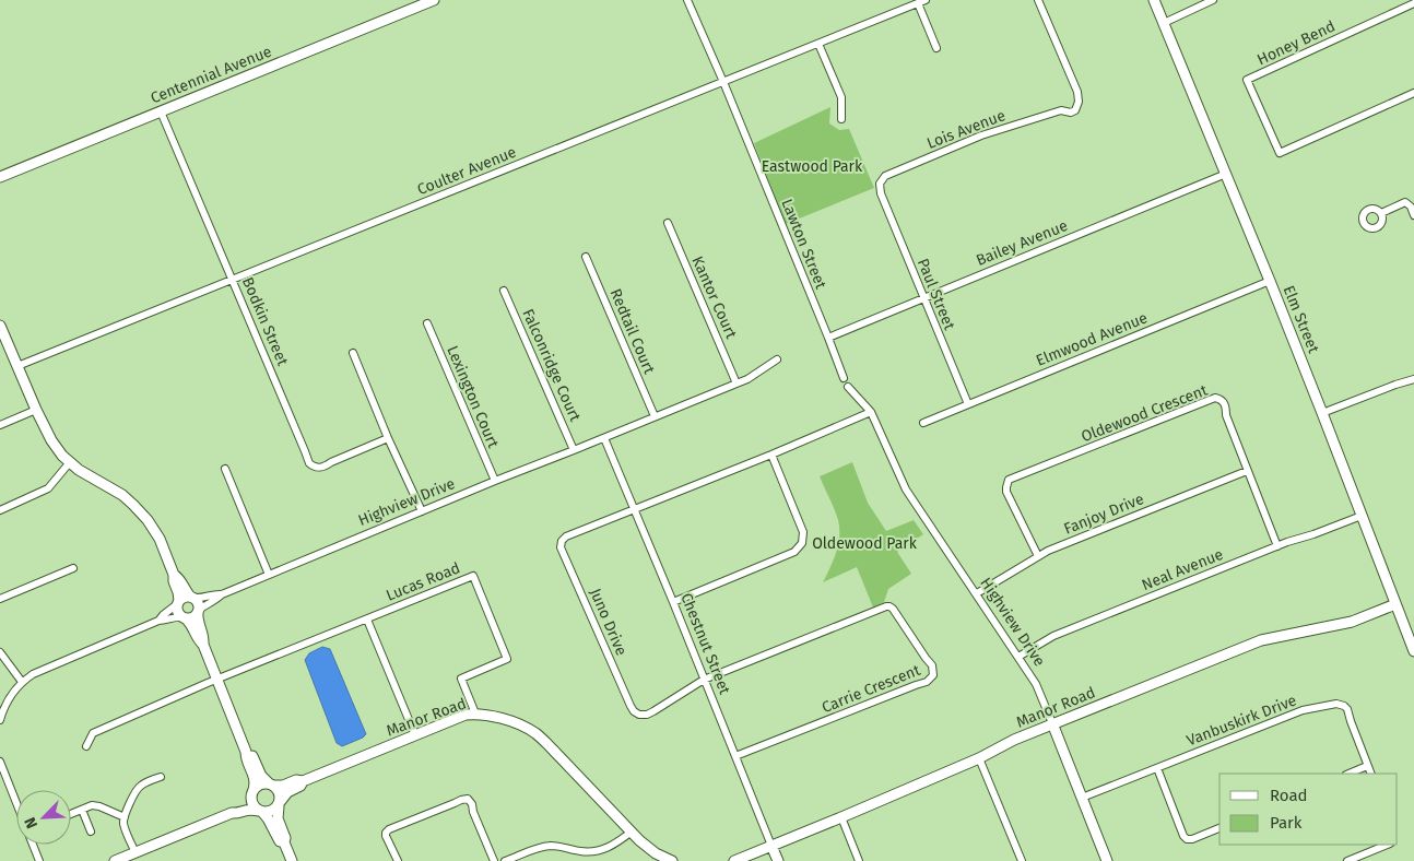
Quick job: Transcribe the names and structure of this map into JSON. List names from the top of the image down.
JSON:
{
  "streets": {
    "street": [
      "Honey Bend",
      "Centennial Avenue",
      "Lois Avenue",
      "Coulter Avenue",
      "Bailey Avenue",
      "Lawton Street",
      "Paul Street",
      "Kantor Court",
      "Elm Street",
      "Bodkin Street",
      "Redtail Court",
      "Elmwood Avenue",
      "Falconridge Court",
      "Lexington Court",
      "Oldewood Crescent",
      "Highview Drive",
      "Fanjoy Drive",
      "Neal Avenue",
      "Lucas Road",
      "Juno Drive",
      "Chestnut Street",
      "Carrie Crescent",
      "Manor Road",
      "Vanbuskirk Drive"
    ]
  },
  "crossings": [
    ["Centennial Avenue", "Bodkin Street"],
    ["Lois Avenue", "Paul Street"],
    ["Coulter Avenue", "Lawton Street"],
    ["Coulter Avenue", "Bodkin Street"],
    ["Bailey Avenue", "Lawton Street"],
    ["Bailey Avenue", "Paul Street"],
    ["Bailey Avenue", "Elm Street"],
    ["Paul Street", "Elmwood Avenue"],
    ["Elm Street", "Elmwood Avenue"],
    ["Elm Street", "Neal Avenue"],
    ["Elm Street", "Manor Road"],
    ["Falconridge Court", "Highview Drive"],
    ["Lexington Court", "Highview Drive"],
    ["Oldewood Crescent", "Fanjoy Drive"],
    ["Oldewood Crescent", "Neal Avenue"],
    ["Highview Drive", "Fanjoy Drive"],
    ["Highview Drive", "Neal Avenue"],
    ["Highview Drive", "Chestnut Street"],
    ["Highview Drive", "Manor Road"],
    ["Highview Drive", "Vanbuskirk Drive"],
    ["Lucas Road", "Manor Road"],
    ["Juno Drive", "Chestnut Street"],
    ["Juno Drive", "Carrie Crescent"],
    ["Chestnut Street", "Carrie Crescent"],
    ["Chestnut Street", "Manor Road"]
  ],
  "parks": ["Eastwood Park", "Oldewood Park"],
  "legend": ["Road", "Park"],
  "north": "bottom left"
}
